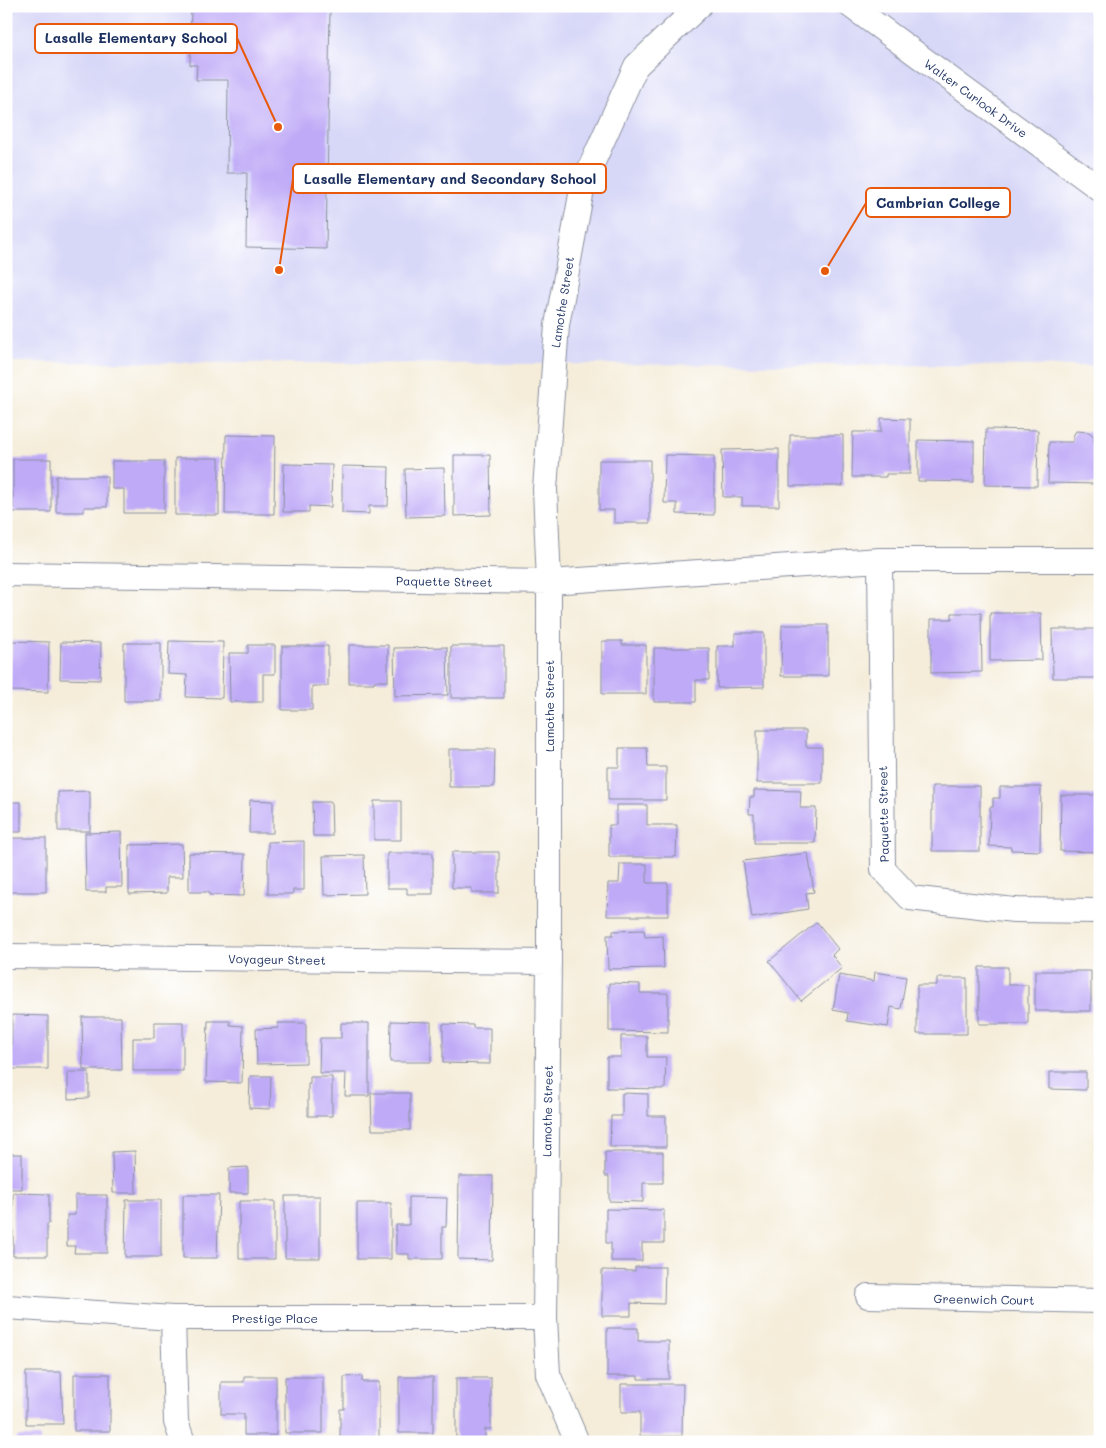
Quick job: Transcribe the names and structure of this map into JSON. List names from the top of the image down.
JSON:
{
  "streets": {
    "street": [
      "Walter Curlook Drive",
      "Lamothe Street",
      "Paquette Street",
      "Voyageur Street",
      "Greenwich Court",
      "Prestige Place"
    ]
  },
  "crossings": [
    ["Lamothe Street", "Paquette Street"],
    ["Lamothe Street", "Voyageur Street"],
    ["Lamothe Street", "Prestige Place"]
  ],
  "places": ["Lasalle Elementary School", "Lasalle Elementary and Secondary School", "Cambrian College"]
}
